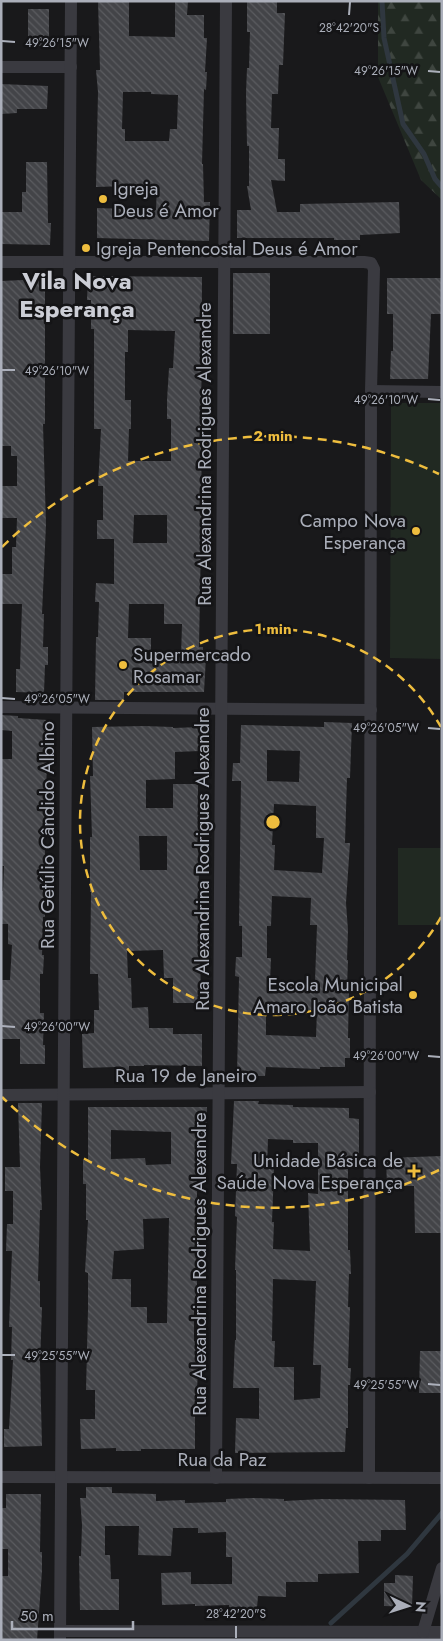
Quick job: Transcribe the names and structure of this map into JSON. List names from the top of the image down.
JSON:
{
  "streets": {
    "street": [
      "Rua Alexandrina Rodrigues Alexandre",
      "Rua Getúlio Cândido Albino",
      "Rua 19 de Janeiro",
      "Rua da Paz"
    ]
  },
  "crossings": [
    ["Rua Alexandrina Rodrigues Alexandre", "Rua 19 de Janeiro"],
    ["Rua Alexandrina Rodrigues Alexandre", "Rua da Paz"],
    ["Rua Getúlio Cândido Albino", "Rua 19 de Janeiro"],
    ["Rua Getúlio Cândido Albino", "Rua da Paz"]
  ],
  "districts": ["Vila Nova Esperança"],
  "places": {
    "other": [
      "Igreja Deus é Amor",
      "Igreja Pentencostal Deus é Amor",
      "Campo Nova Esperança",
      "Supermercado Rosamar",
      "Escola Municipal Amaro João Batista"
    ],
    "health": ["Unidade Básica de Saúde Nova Esperança"]
  },
  "scale_bar": "50 m",
  "north": "right",
  "coordinates": [
    "28°42'20\"S",
    "49°26'15\"W",
    "49°26'10\"W",
    "49°26'05\"W",
    "49°26'00\"W",
    "49°25'55\"W"
  ],
  "rings": ["2 min", "1 min"]
}
